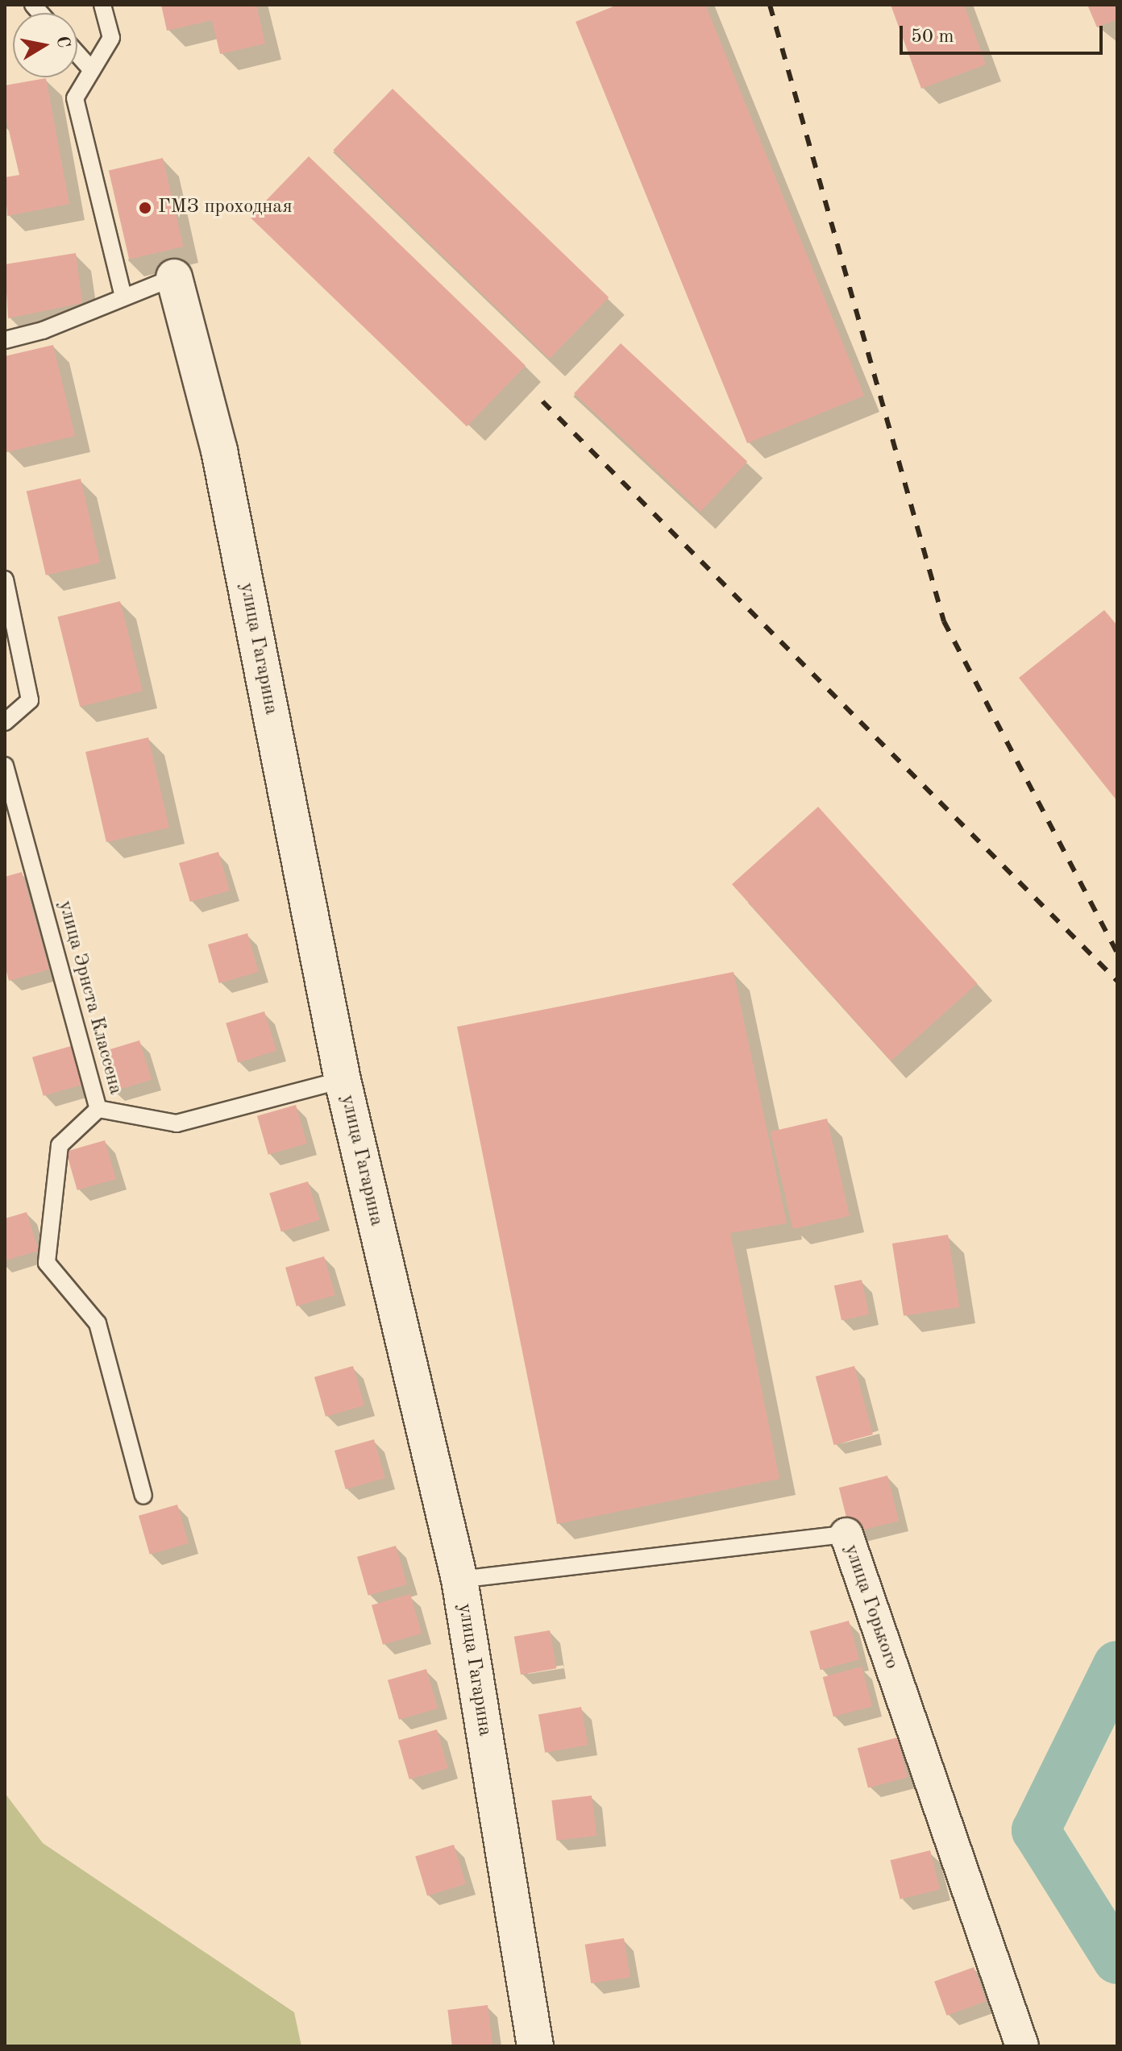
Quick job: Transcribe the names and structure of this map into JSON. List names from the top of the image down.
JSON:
{
  "streets": {
    "street": ["улица Гагарина", "улица Горького"],
    "lane": ["улица Эрнста Классена"]
  },
  "crossings": [
    ["улица Гагарина", "улица Эрнста Классена"],
    ["улица Гагарина", "улица Горького"]
  ],
  "places": ["ГМЗ проходная"],
  "scale_bar": "50 m",
  "north": "right"
}
